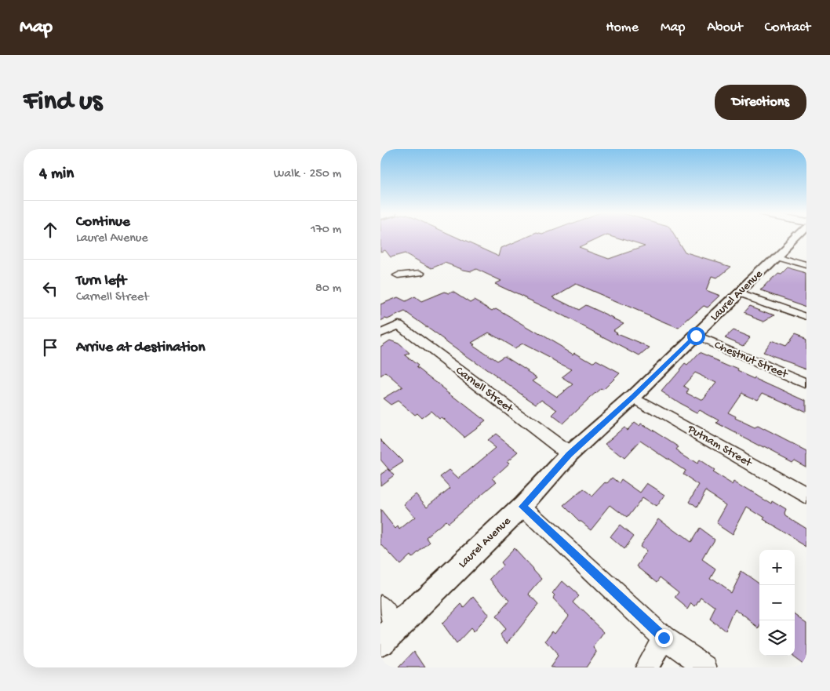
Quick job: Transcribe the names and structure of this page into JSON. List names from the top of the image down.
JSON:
{
  "streets": {
    "street": [
      "Laurel Avenue",
      "Chestnut Street",
      "Carnell Street",
      "Putnam Street"
    ]
  },
  "crossings": [
    ["Laurel Avenue", "Chestnut Street"],
    ["Laurel Avenue", "Carnell Street"],
    ["Laurel Avenue", "Putnam Street"]
  ],
  "page": {
    "header": "Map",
    "nav": [
      "Home",
      "Map",
      "About",
      "Contact"
    ],
    "buttons": "Directions",
    "title": "Find us",
    "heading": ["4 min", "Walk · 250 m"],
    "list": [
      ["Continue", "Laurel Avenue", "170 m"],
      ["Turn left", "Carnell Street", "80 m"],
      "Arrive at destination"
    ],
    "map_buttons": ["+", "−"]
  }
}
